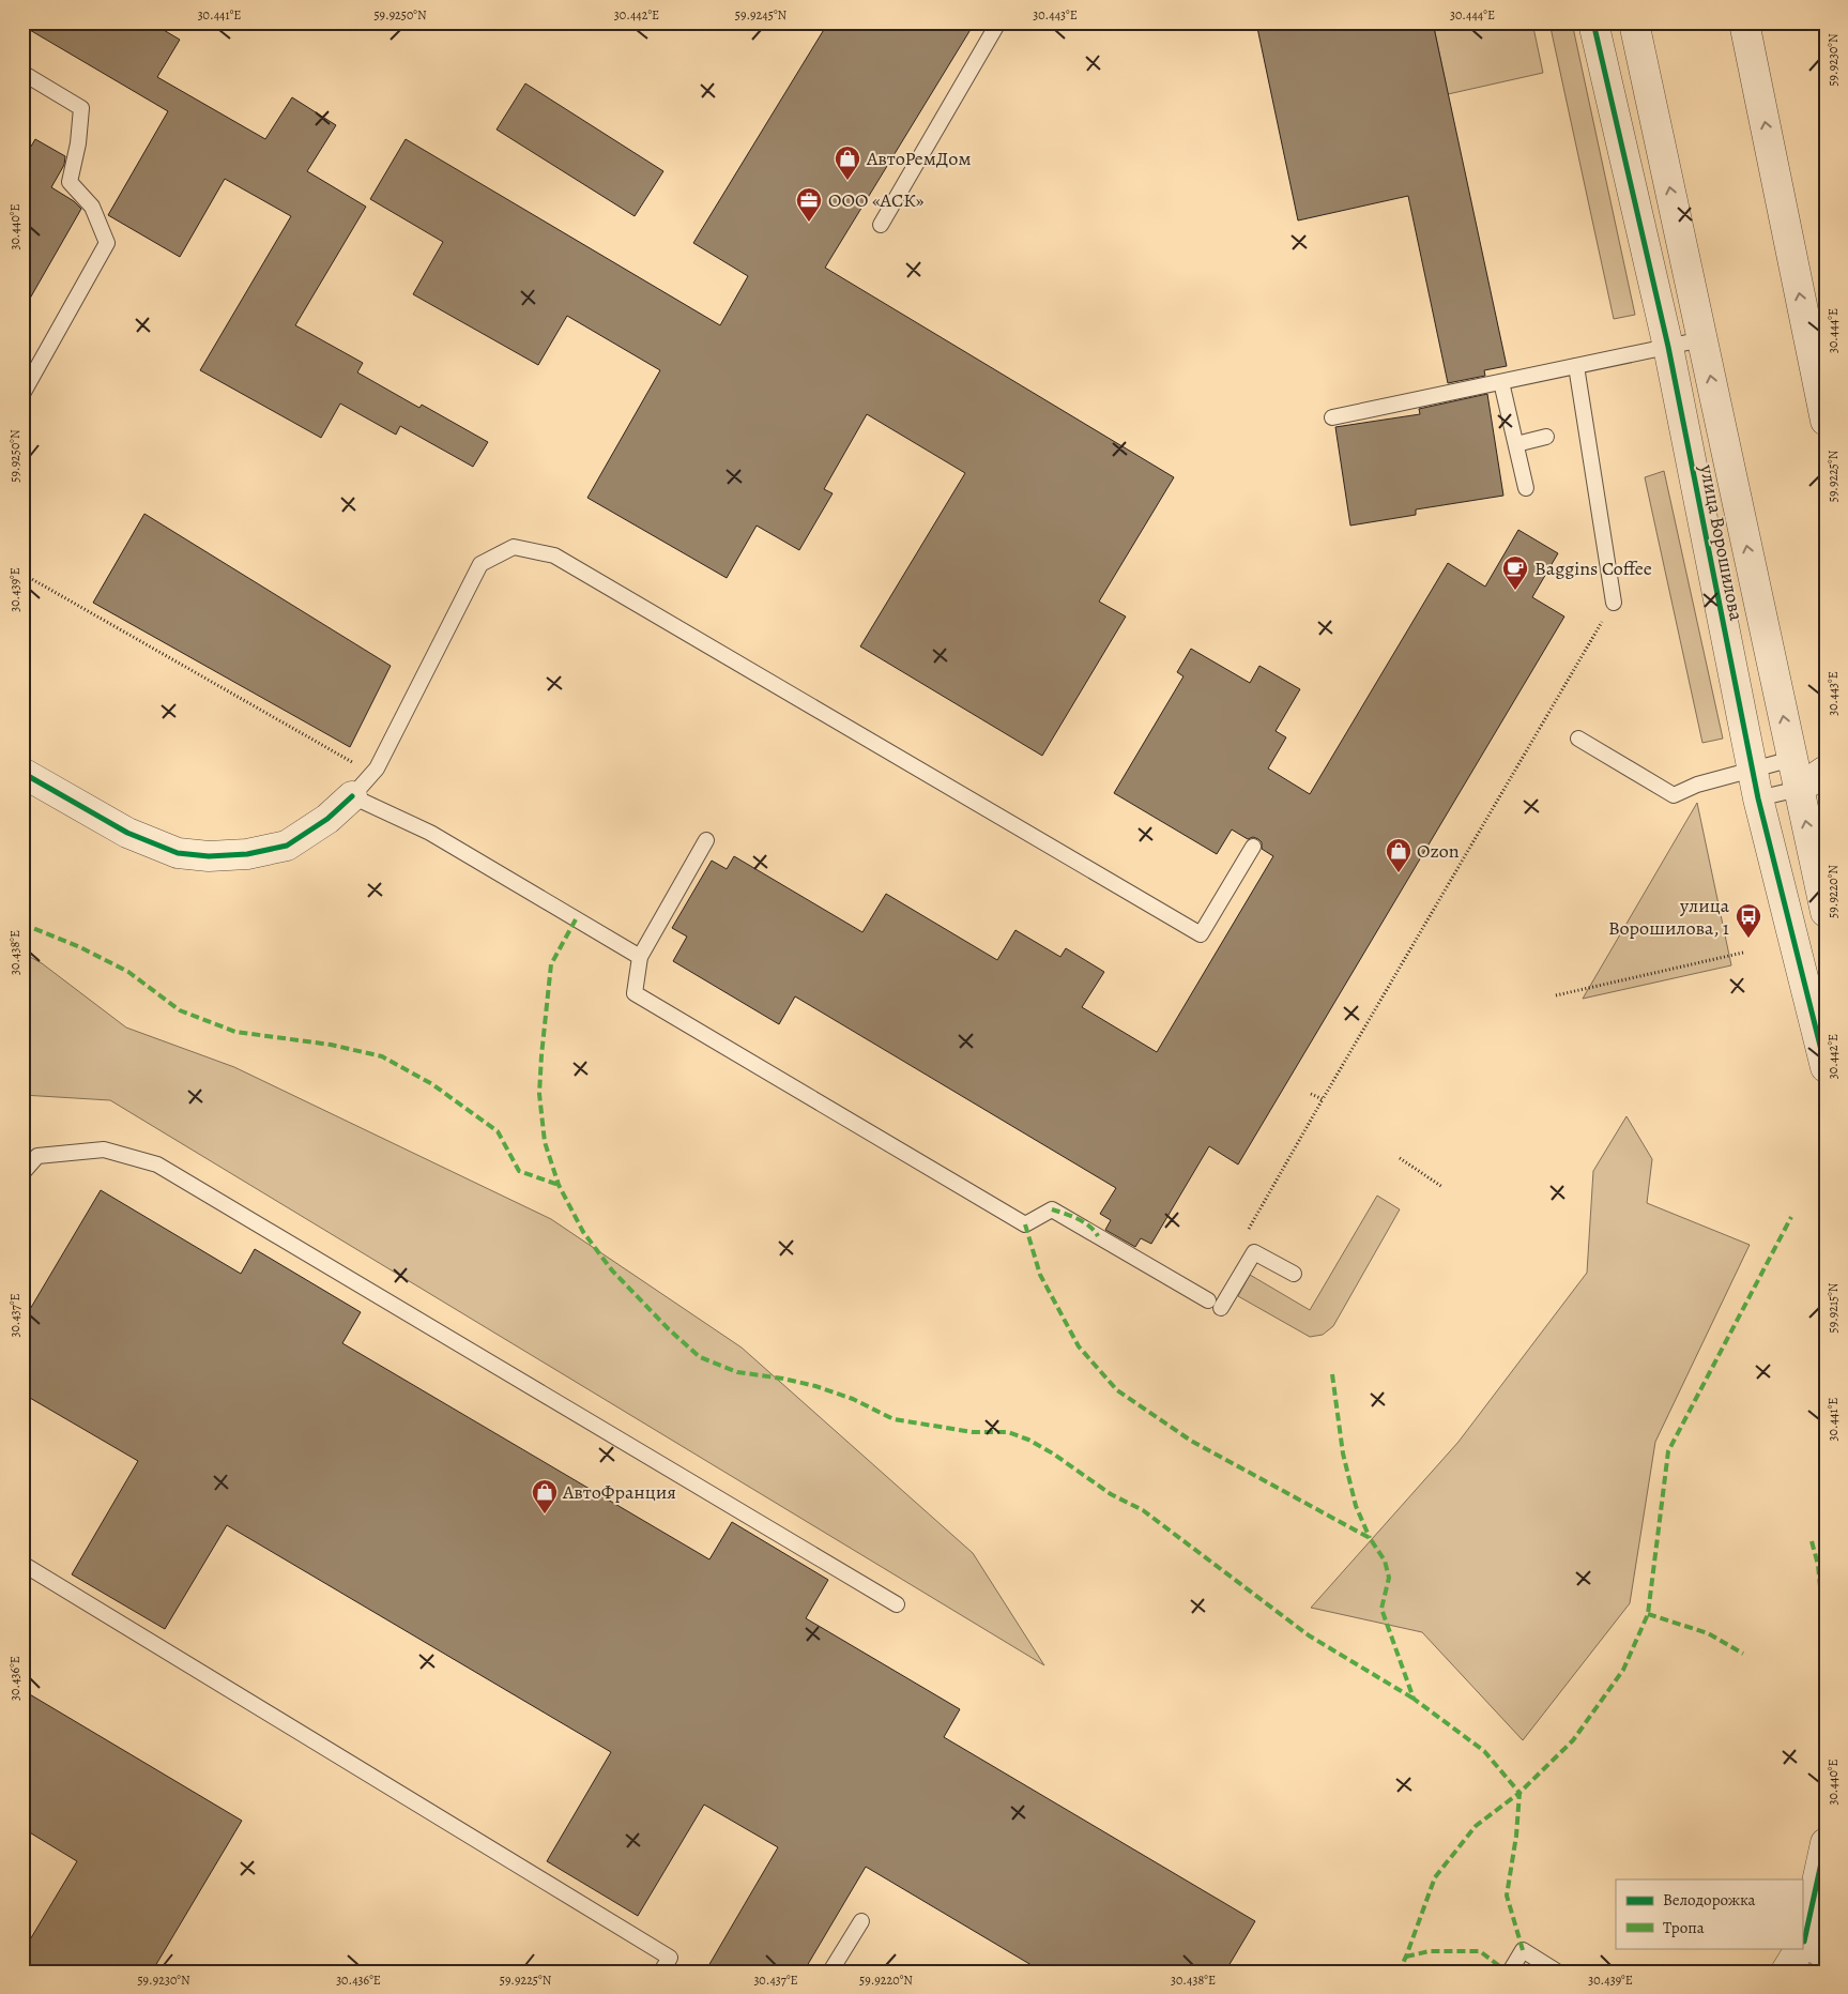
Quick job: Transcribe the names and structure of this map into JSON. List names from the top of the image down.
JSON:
{
  "streets": {
    "street": ["улица Ворошилова"]
  },
  "places": {
    "shop": ["АвтоРемДом", "Ozon", "АвтоФранция"],
    "office": ["ООО «АСК»"],
    "cafe": ["Baggins Coffee"],
    "bus stop": ["улица Ворошилова, 1"]
  },
  "legend": ["Велодорожка", "Тропа"],
  "coordinates": [
    "30.441°E",
    "59.9250°N",
    "30.442°E",
    "59.9245°N",
    "30.443°E",
    "30.444°E",
    "59.9230°N",
    "30.440°E",
    "59.9225°N",
    "30.439°E",
    "59.9220°N",
    "30.438°E",
    "59.9215°N",
    "30.437°E",
    "30.436°E"
  ]
}
